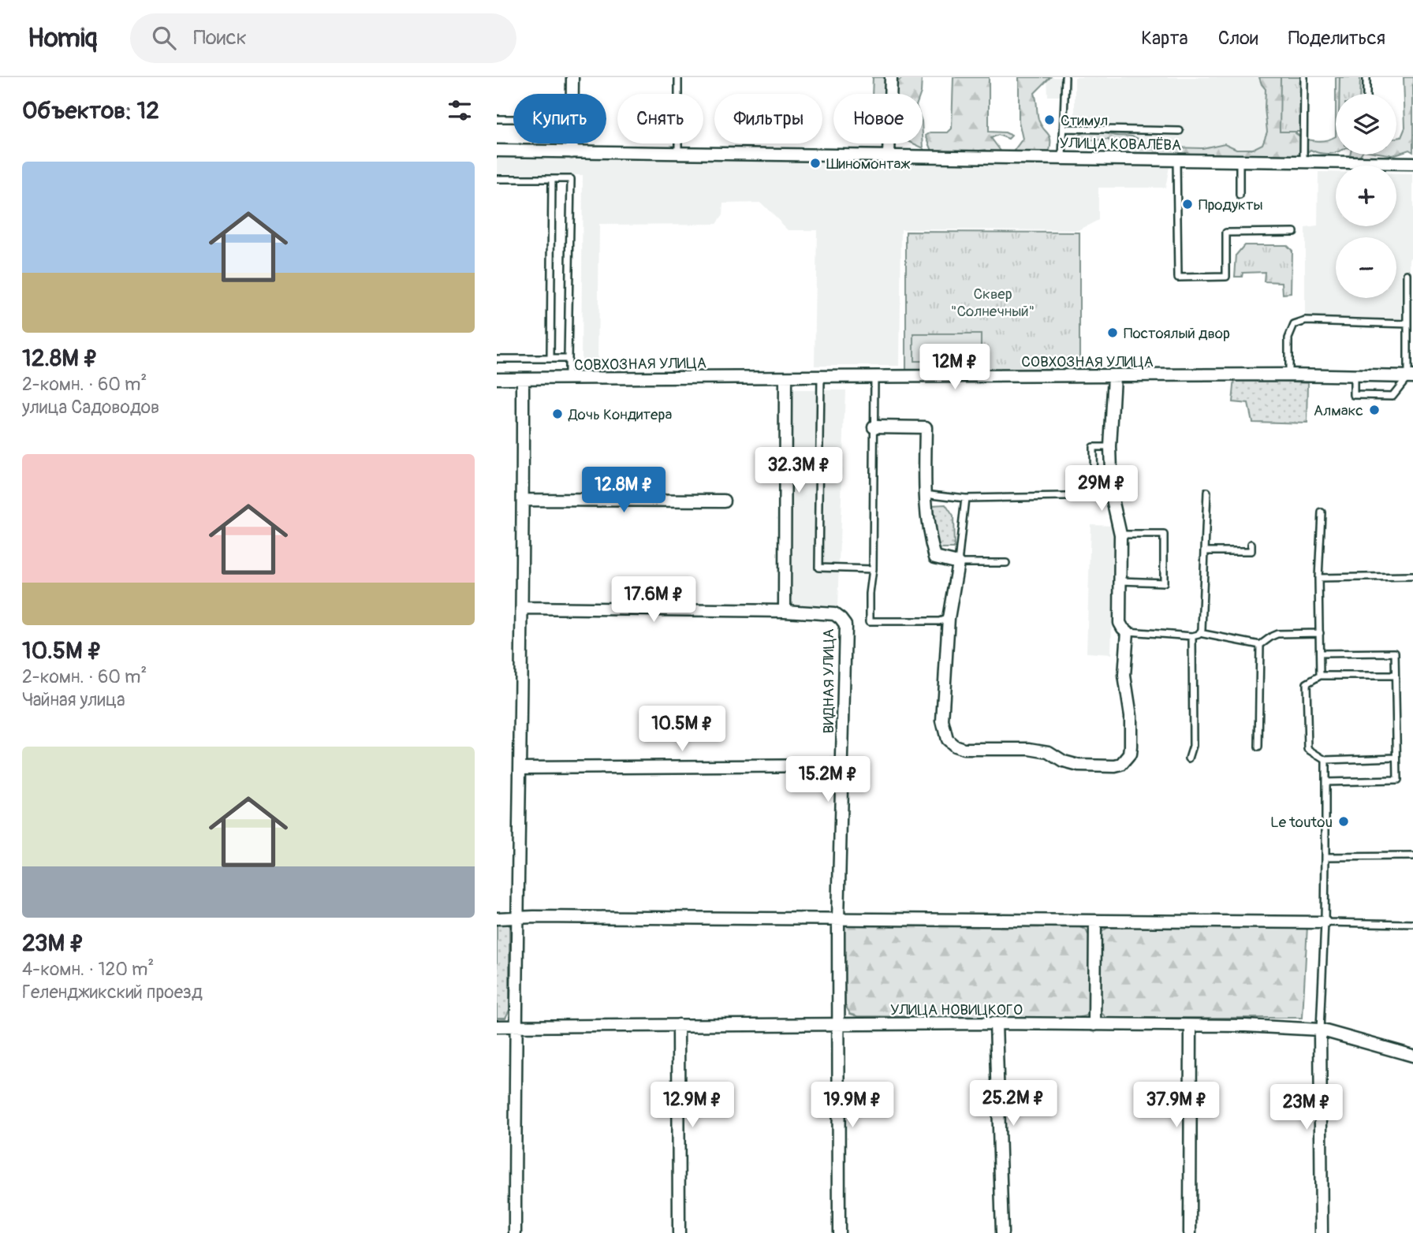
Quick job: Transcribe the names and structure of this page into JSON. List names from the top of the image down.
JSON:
{
  "streets": {
    "street": [
      "УЛИЦА КОВАЛЁВА",
      "СОВХОЗНАЯ УЛИЦА",
      "ВИДНАЯ УЛИЦА",
      "УЛИЦА НОВИЦКОГО"
    ]
  },
  "crossings": [
    ["ВИДНАЯ УЛИЦА", "УЛИЦА НОВИЦКОГО"]
  ],
  "parks": ["Сквер \"Солнечный\""],
  "places": [
    "Стимул",
    "Шиномонтаж",
    "Продукты",
    "Постоялый двор",
    "Алмакс",
    "Дочь Кондитера",
    "Le toutou"
  ],
  "page": {
    "header": "Homiq",
    "search": "Поиск",
    "nav": ["Карта", "Слои", "Поделиться"],
    "heading": "Объектов: 12",
    "map_buttons": ["+", "−"],
    "chip": [
      "Купить",
      "Снять",
      "Фильтры",
      "Новое"
    ],
    "list": [
      {
        "name": "12.8M ₽",
        "note": "2-комн. · 60 m² · улица Садоводов"
      },
      {
        "name": "10.5M ₽",
        "note": "2-комн. · 60 m² · Чайная улица"
      },
      {
        "name": "23M ₽",
        "note": "4-комн. · 120 m² · Геленджикский проезд"
      }
    ],
    "price": [
      "12M ₽",
      "32.3M ₽",
      "29M ₽",
      "12.8M ₽",
      "17.6M ₽",
      "10.5M ₽",
      "15.2M ₽",
      "25.2M ₽",
      "12.9M ₽",
      "19.9M ₽",
      "37.9M ₽",
      "23M ₽"
    ]
  }
}
